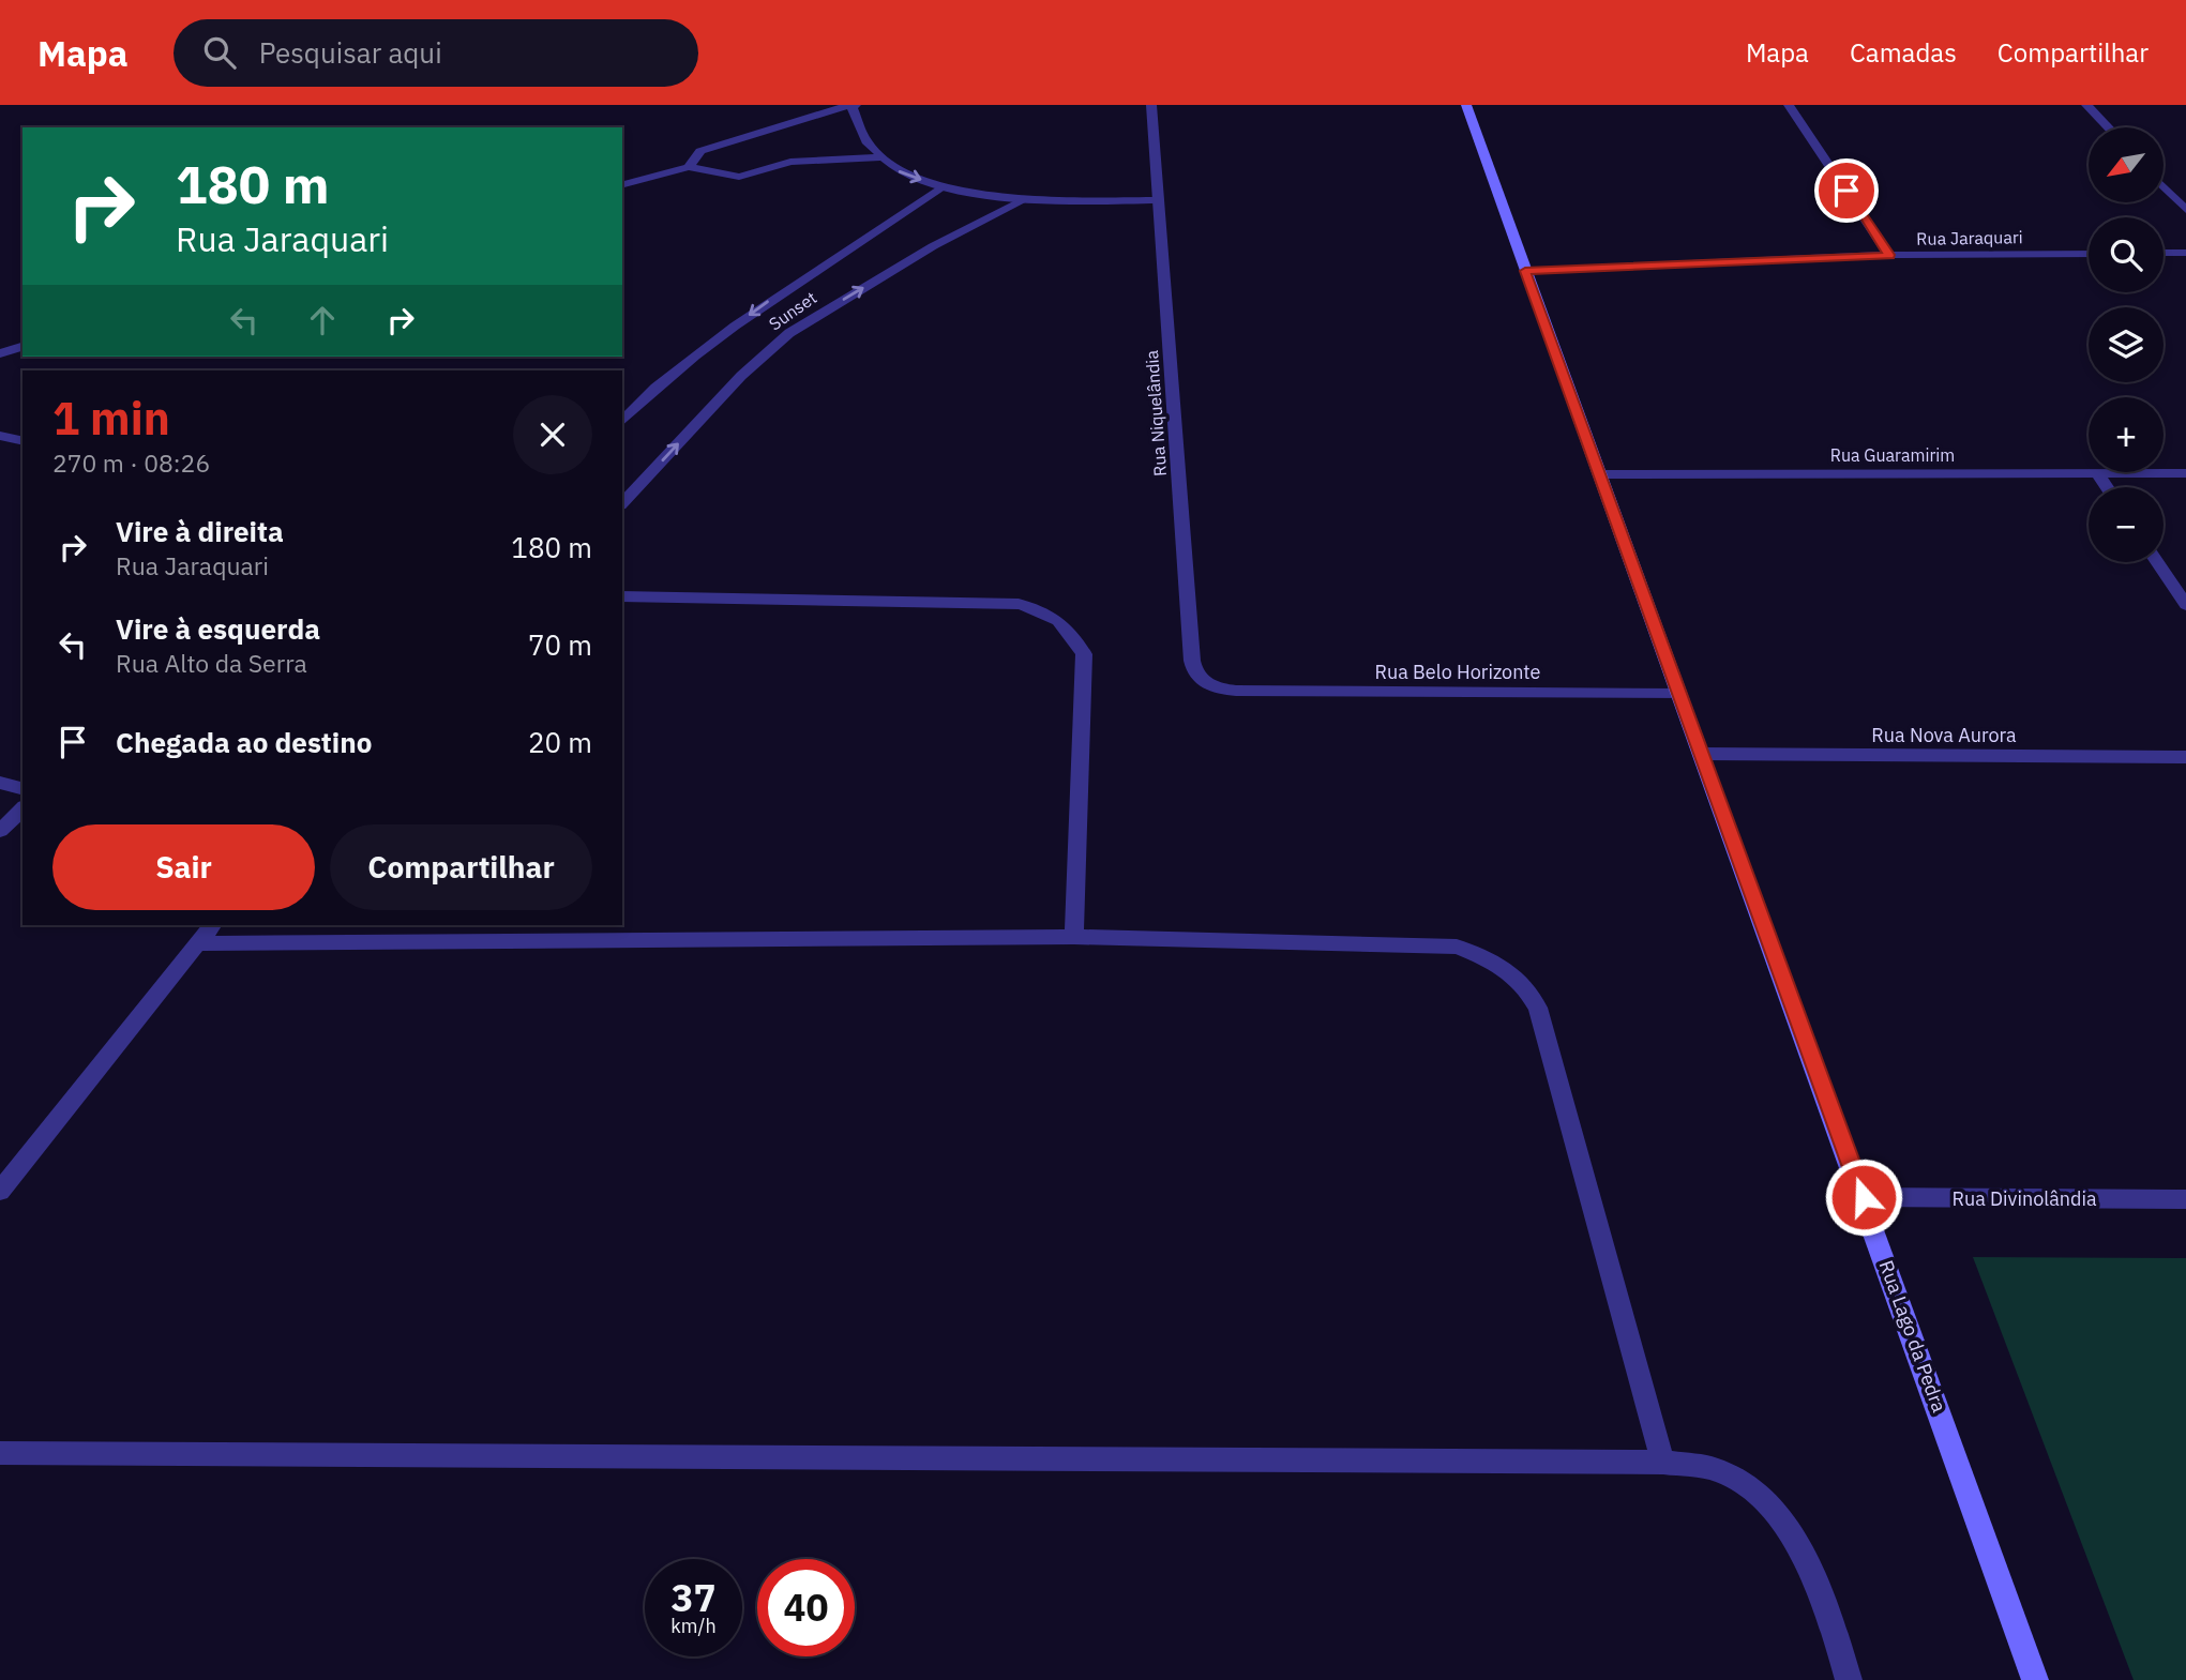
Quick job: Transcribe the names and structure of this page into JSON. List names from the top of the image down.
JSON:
{
  "streets": {
    "street": [
      "Rua Jaraquari",
      "Sunset",
      "Rua Niquelândia",
      "Rua Guaramirim",
      "Rua Belo Horizonte",
      "Rua Nova Aurora",
      "Rua Divinolândia",
      "Rua Lago da Pedra"
    ]
  },
  "crossings": [
    ["Rua Jaraquari", "Rua Lago da Pedra"],
    ["Rua Niquelândia", "Rua Belo Horizonte"],
    ["Rua Guaramirim", "Rua Lago da Pedra"],
    ["Rua Belo Horizonte", "Rua Lago da Pedra"],
    ["Rua Nova Aurora", "Rua Lago da Pedra"],
    ["Rua Divinolândia", "Rua Lago da Pedra"]
  ],
  "north": "bottom left",
  "page": {
    "header": "Mapa",
    "search": "Pesquisar aqui",
    "nav": ["Mapa", "Camadas", "Compartilhar"],
    "map_buttons": ["+", "−"],
    "turn": ["180 m", "Rua Jaraquari"],
    "heading": ["1 min", "270 m · 08:26"],
    "list": [
      {
        "name": "Vire à direita",
        "note": "Rua Jaraquari",
        "value": "180 m"
      },
      {
        "name": "Vire à esquerda",
        "note": "Rua Alto da Serra",
        "value": "70 m"
      },
      {
        "name": "Chegada ao destino",
        "value": "20 m"
      }
    ],
    "buttons": ["Sair", "Compartilhar"],
    "speed": "37 km/h",
    "limit": "40"
  }
}
